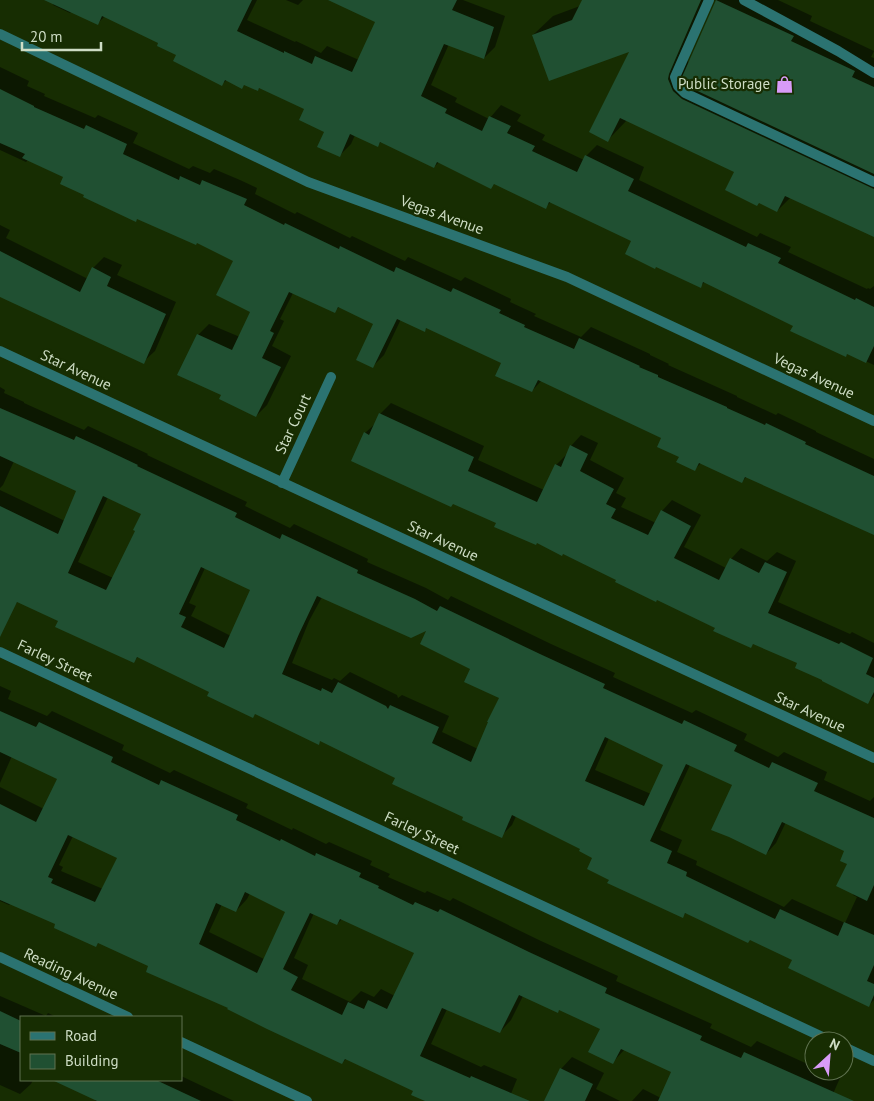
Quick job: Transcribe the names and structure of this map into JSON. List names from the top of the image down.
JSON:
{
  "streets": {
    "street": [
      "Vegas Avenue",
      "Star Avenue",
      "Star Court",
      "Farley Street",
      "Reading Avenue"
    ]
  },
  "crossings": [
    ["Star Avenue", "Star Court"]
  ],
  "places": {
    "shop": ["Public Storage"]
  },
  "legend": ["Road", "Building"],
  "scale_bar": "20 m",
  "north": "top right"
}
